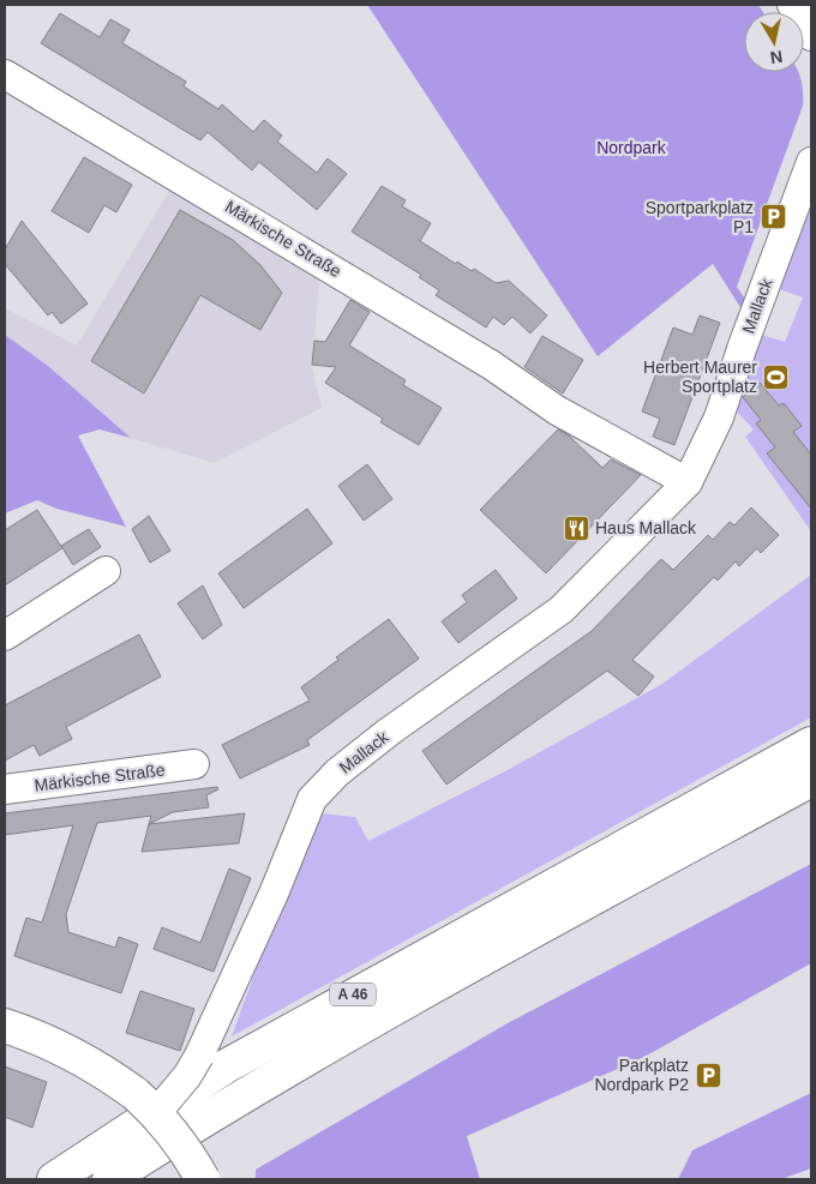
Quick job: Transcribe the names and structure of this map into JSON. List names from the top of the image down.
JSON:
{
  "streets": {
    "main road": ["A 46"],
    "street": ["Märkische Straße", "Mallack"]
  },
  "crossings": [
    ["Märkische Straße", "Mallack"]
  ],
  "parks": ["Nordpark"],
  "places": {
    "parking": ["Sportparkplatz P1", "Parkplatz Nordpark P2"],
    "sports": ["Herbert Maurer Sportplatz"],
    "restaurant": ["Haus Mallack"]
  },
  "north": "bottom"
}
